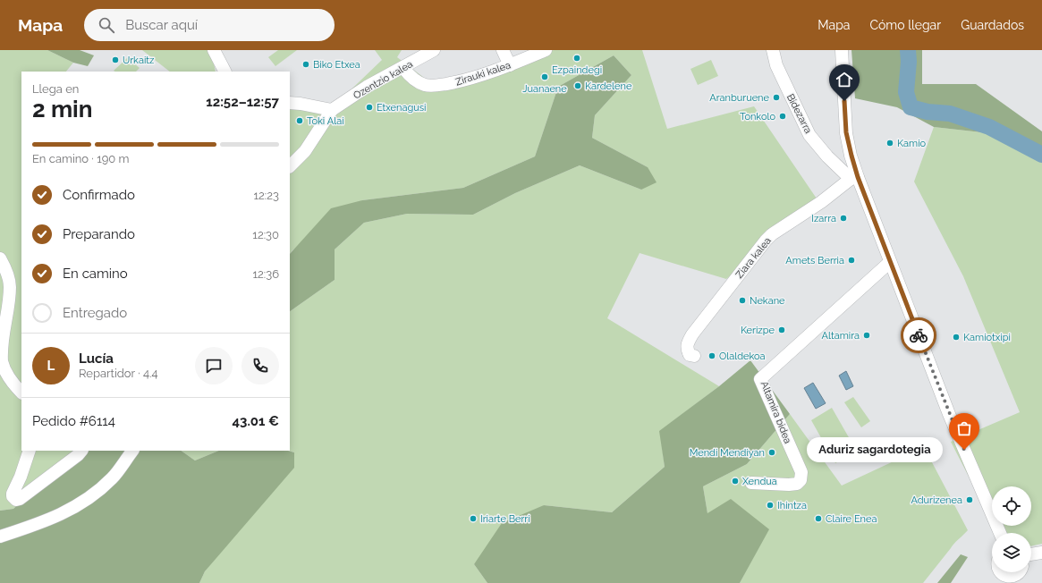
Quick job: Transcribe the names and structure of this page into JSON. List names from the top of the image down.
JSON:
{
  "streets": {
    "street": [
      "Zirauki kalea",
      "Ozentzio kalea",
      "Bidezarra",
      "Ziara kalea",
      "Altamira bidea"
    ]
  },
  "crossings": [
    ["Zirauki kalea", "Ozentzio kalea"],
    ["Bidezarra", "Ziara kalea"]
  ],
  "places": [
    "Ezpaindegi",
    "Urkaitz",
    "Biko Etxea",
    "Juanaene",
    "Kardelene",
    "Aranburuene",
    "Etxenagusi",
    "Tonkolo",
    "Toki Alai",
    "Kamio",
    "Izarra",
    "Amets Berria",
    "Nekane",
    "Kerizpe",
    "Altamira",
    "Kamiotxipi",
    "Olaldekoa",
    "Aduriz sagardotegia",
    "Mendi Mendiyan",
    "Xendua",
    "Adurizenea",
    "Ihintza",
    "Iriarte Berri",
    "Claire Enea"
  ],
  "page": {
    "header": "Mapa",
    "search": "Buscar aquí",
    "nav": ["Mapa", "Cómo llegar", "Guardados"],
    "heading": ["2 min", "Llega en", "12:52–12:57"],
    "panel": [
      "Lucía",
      "Repartidor · 4.4",
      "Pedido #6114",
      "43.01 €"
    ],
    "bar": "En camino · 190 m",
    "list": [
      ["Confirmado", "12:23"],
      ["Preparando", "12:30"],
      ["En camino", "12:36"],
      "Entregado"
    ],
    "round": "L",
    "bubble": "Aduriz sagardotegia"
  }
}
